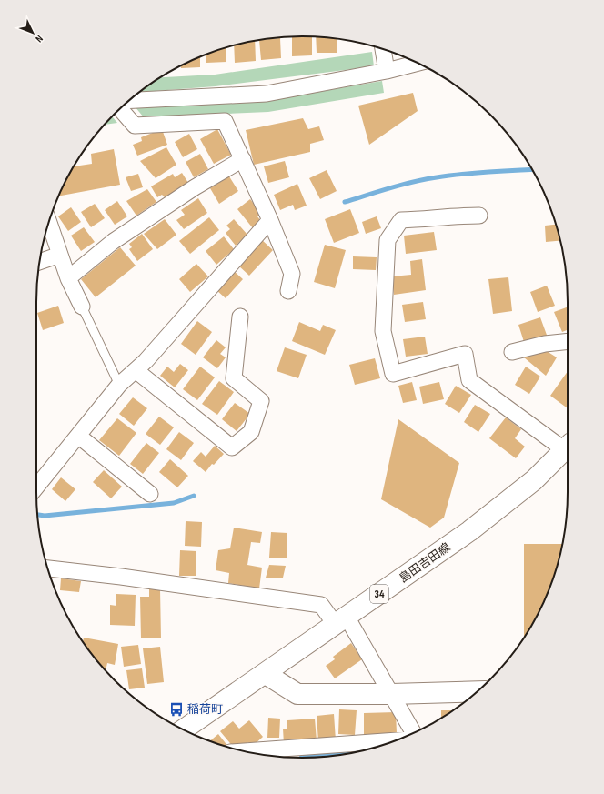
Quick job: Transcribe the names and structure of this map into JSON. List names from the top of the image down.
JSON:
{
  "streets": {
    "main road": ["島田吉田線", "34"]
  },
  "places": {
    "bus stop": ["稲荷町"]
  },
  "north": "bottom right"
}
